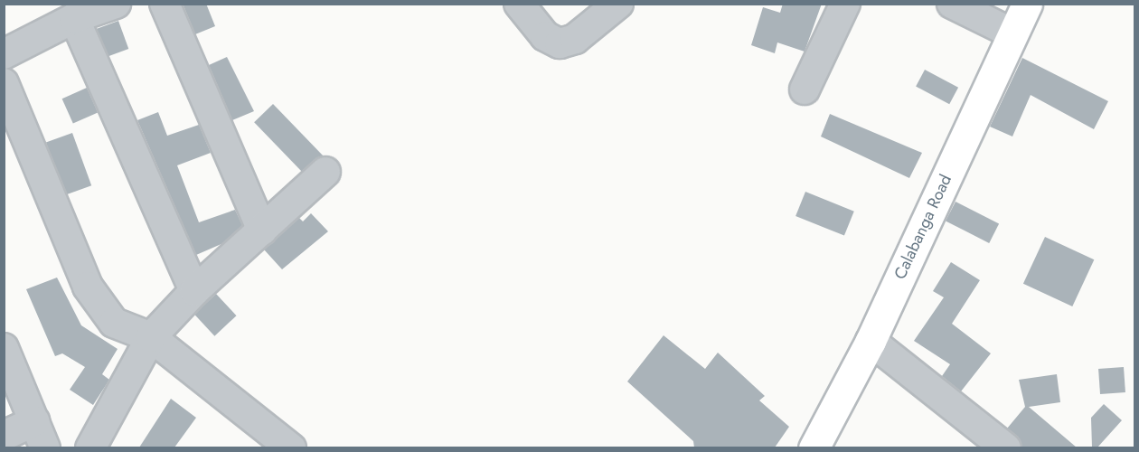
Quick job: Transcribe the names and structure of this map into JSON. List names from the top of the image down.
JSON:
{
  "streets": {
    "main road": ["Calabanga Road"]
  }
}
